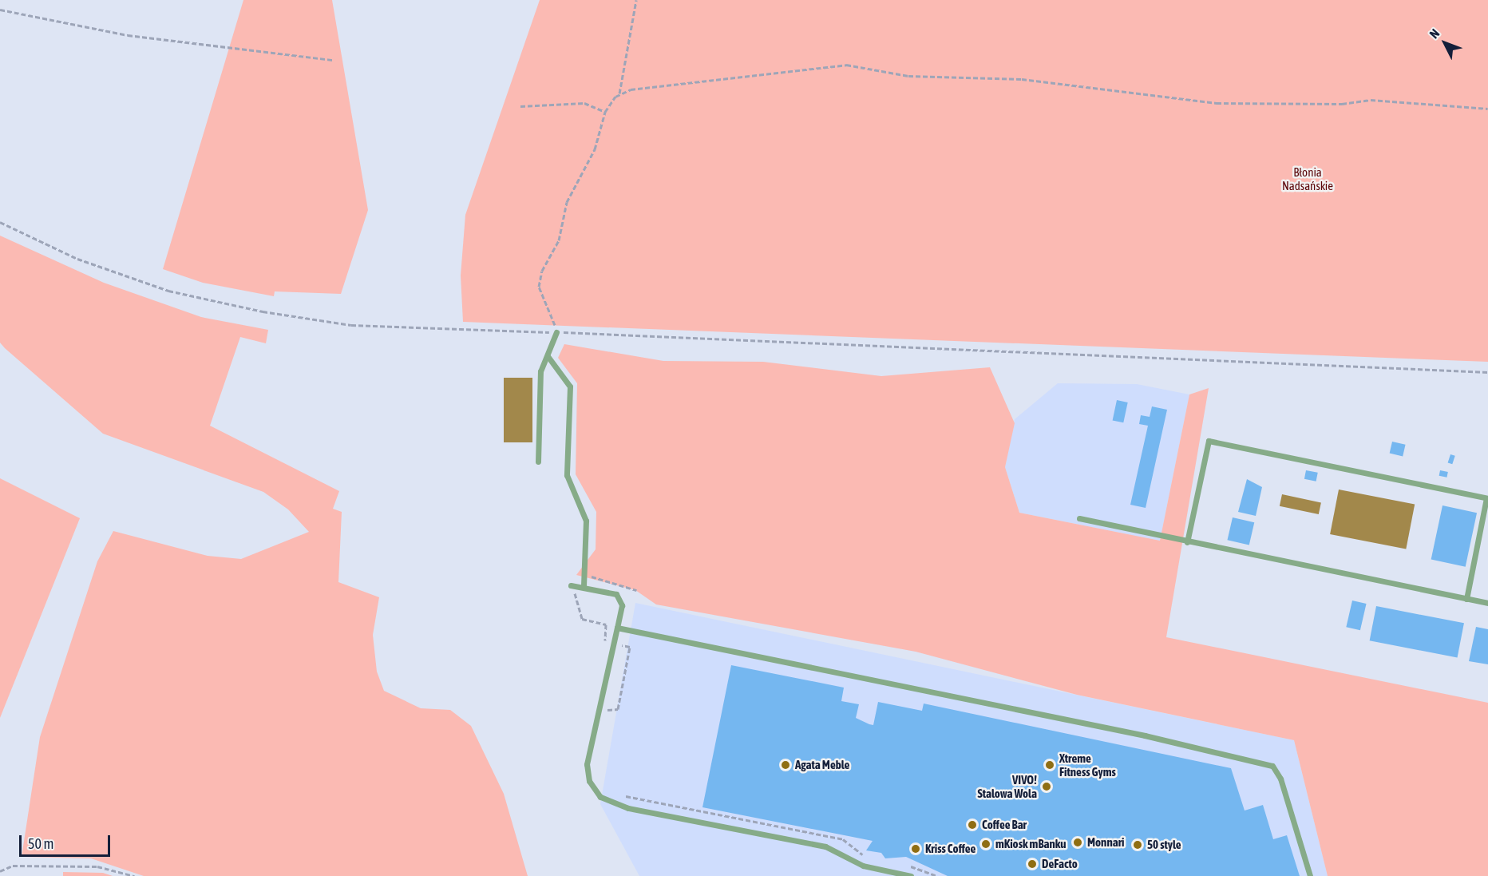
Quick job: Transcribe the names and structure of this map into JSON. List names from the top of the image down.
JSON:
{
  "parks": ["Błonia Nadsańskie"],
  "places": [
    "Agata Meble",
    "Xtreme Fitness Gyms",
    "VIVO! Stalowa Wola",
    "Coffee Bar",
    "Monnari",
    "mKiosk mBanku",
    "50 style",
    "Kriss Coffee",
    "DeFacto"
  ],
  "scale_bar": "50 m",
  "north": "top left"
}
